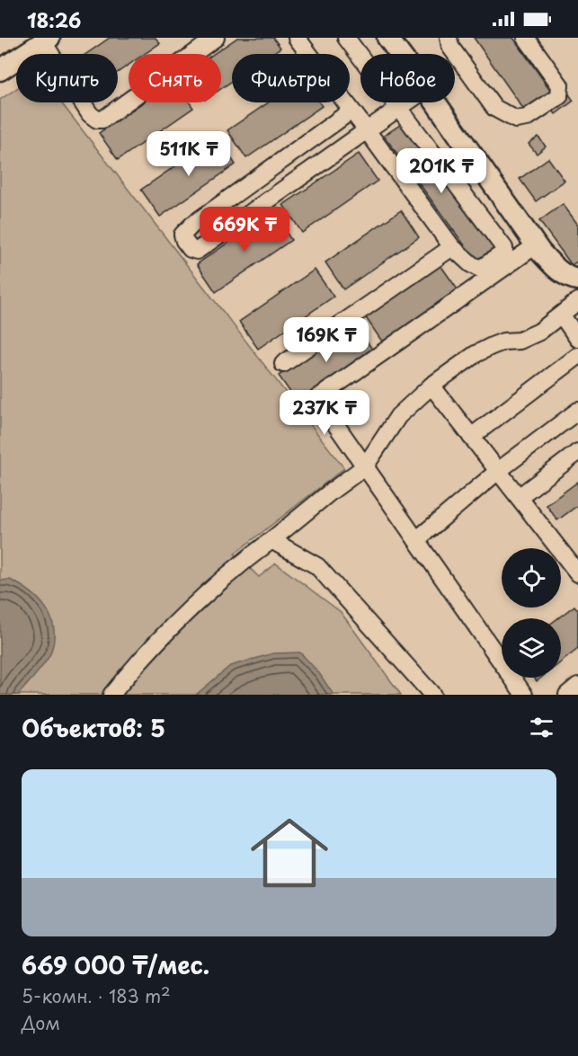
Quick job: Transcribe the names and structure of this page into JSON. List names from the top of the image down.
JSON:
{
  "page": {
    "status": "18:26",
    "chip": [
      "Купить",
      "Снять",
      "Фильтры",
      "Новое"
    ],
    "price": [
      "511K ₸",
      "201K ₸",
      "669K ₸",
      "169K ₸",
      "237K ₸"
    ],
    "heading": "Объектов: 5",
    "list": [
      {
        "name": "669 000 ₸/мес.",
        "note": "5-комн. · 183 m² · Дом"
      }
    ]
  }
}
